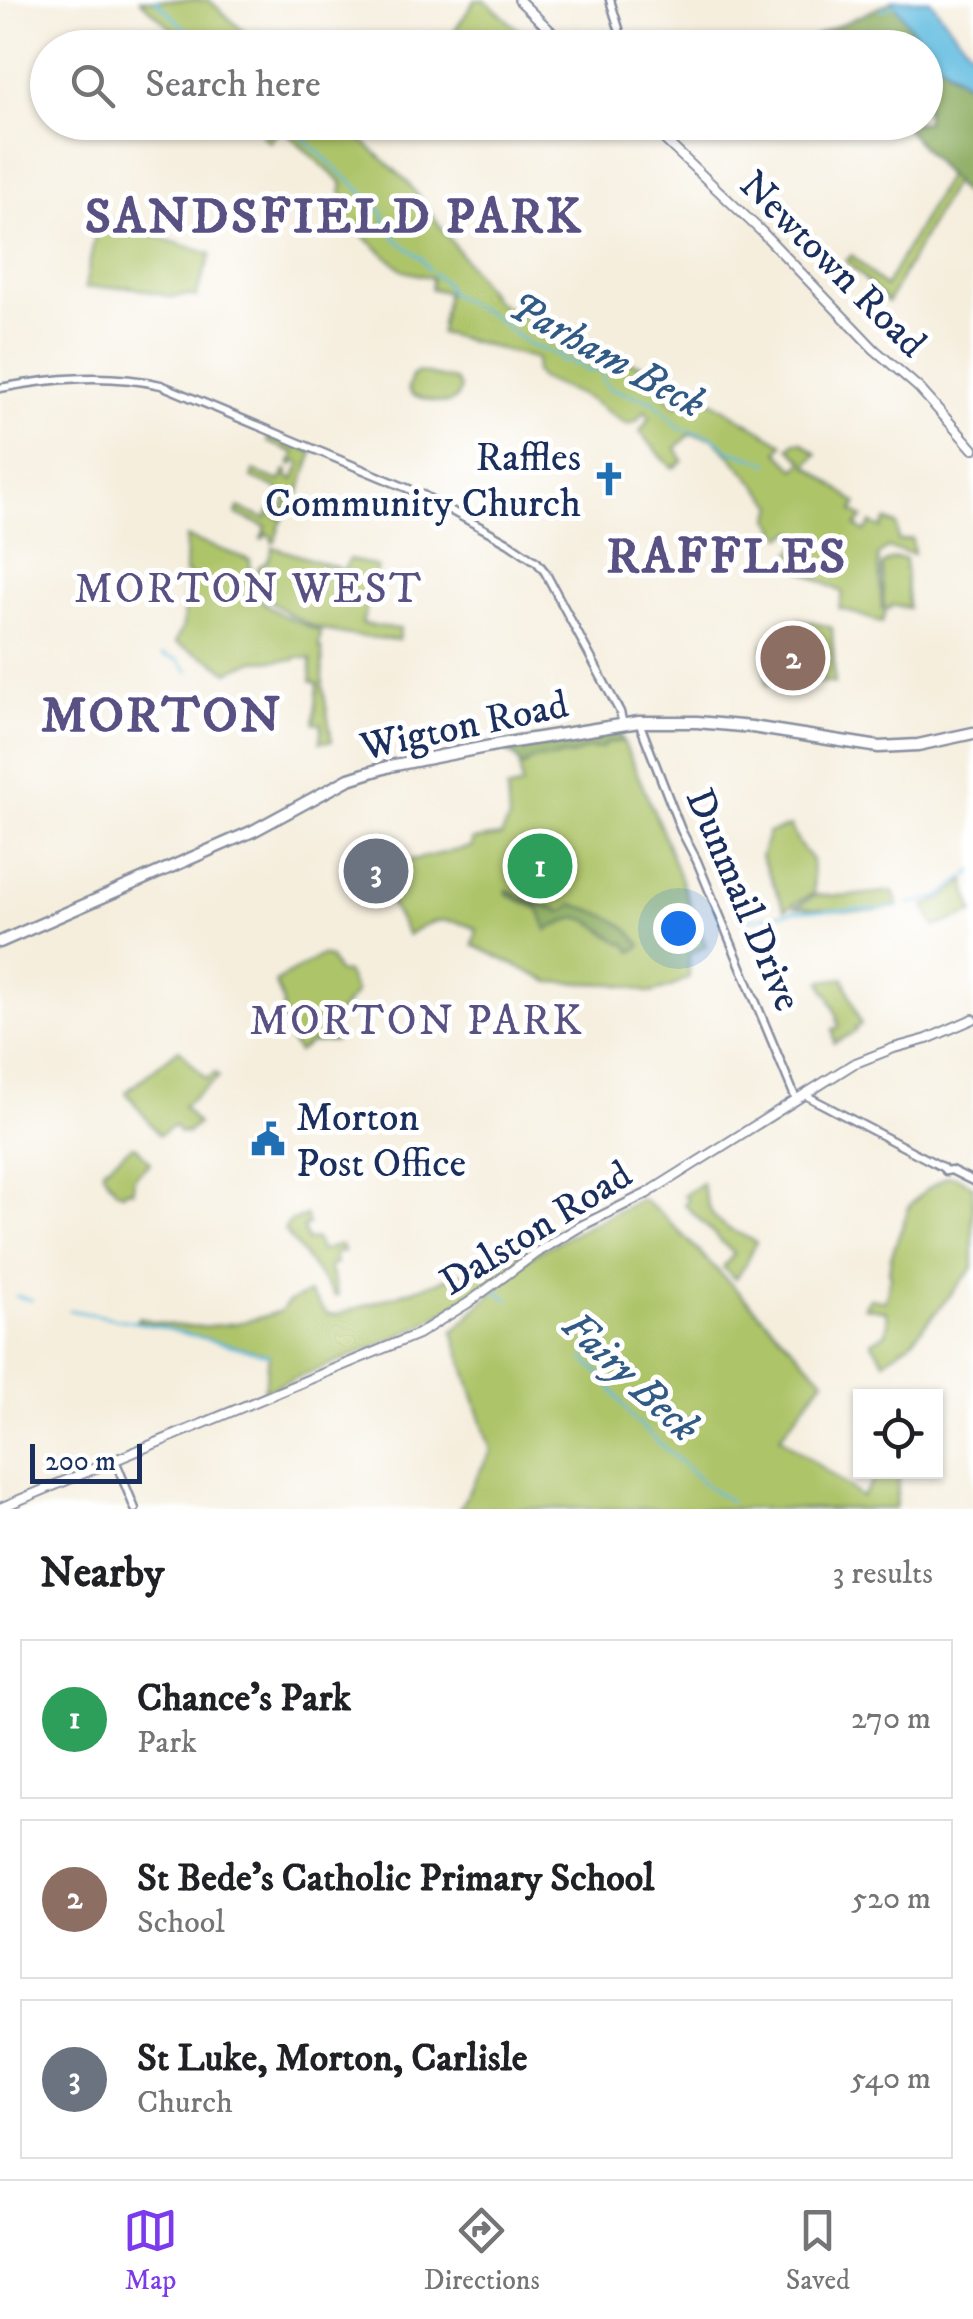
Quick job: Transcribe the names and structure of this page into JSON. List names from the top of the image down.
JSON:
{
  "streets": {
    "main road": ["Newtown Road", "Wigton Road", "Dalston Road"],
    "street": ["Dunmail Drive"]
  },
  "crossings": [
    ["Wigton Road", "Dunmail Drive"],
    ["Dunmail Drive", "Dalston Road"]
  ],
  "districts": [
    "SANDSFIELD PARK",
    "RAFFLES",
    "MORTON WEST",
    "MORTON",
    "MORTON PARK"
  ],
  "water": ["Parham Beck", "Fairy Beck"],
  "places": {
    "church": ["Raffles Community Church"],
    "public building": ["Morton Post Office"]
  },
  "scale_bar": "200 m",
  "page": {
    "search": "Search here",
    "pins": ["2", "1", "3"],
    "scale": "200 m",
    "heading": ["Nearby", "3 results"],
    "list": [
      {
        "mark": "1",
        "name": "Chance's Park",
        "note": "Park",
        "value": "270 m"
      },
      {
        "mark": "2",
        "name": "St Bede's Catholic Primary School",
        "note": "School",
        "value": "520 m"
      },
      {
        "mark": "3",
        "name": "St Luke, Morton, Carlisle",
        "note": "Church",
        "value": "540 m"
      }
    ],
    "nav": ["Map", "Directions", "Saved"]
  }
}
